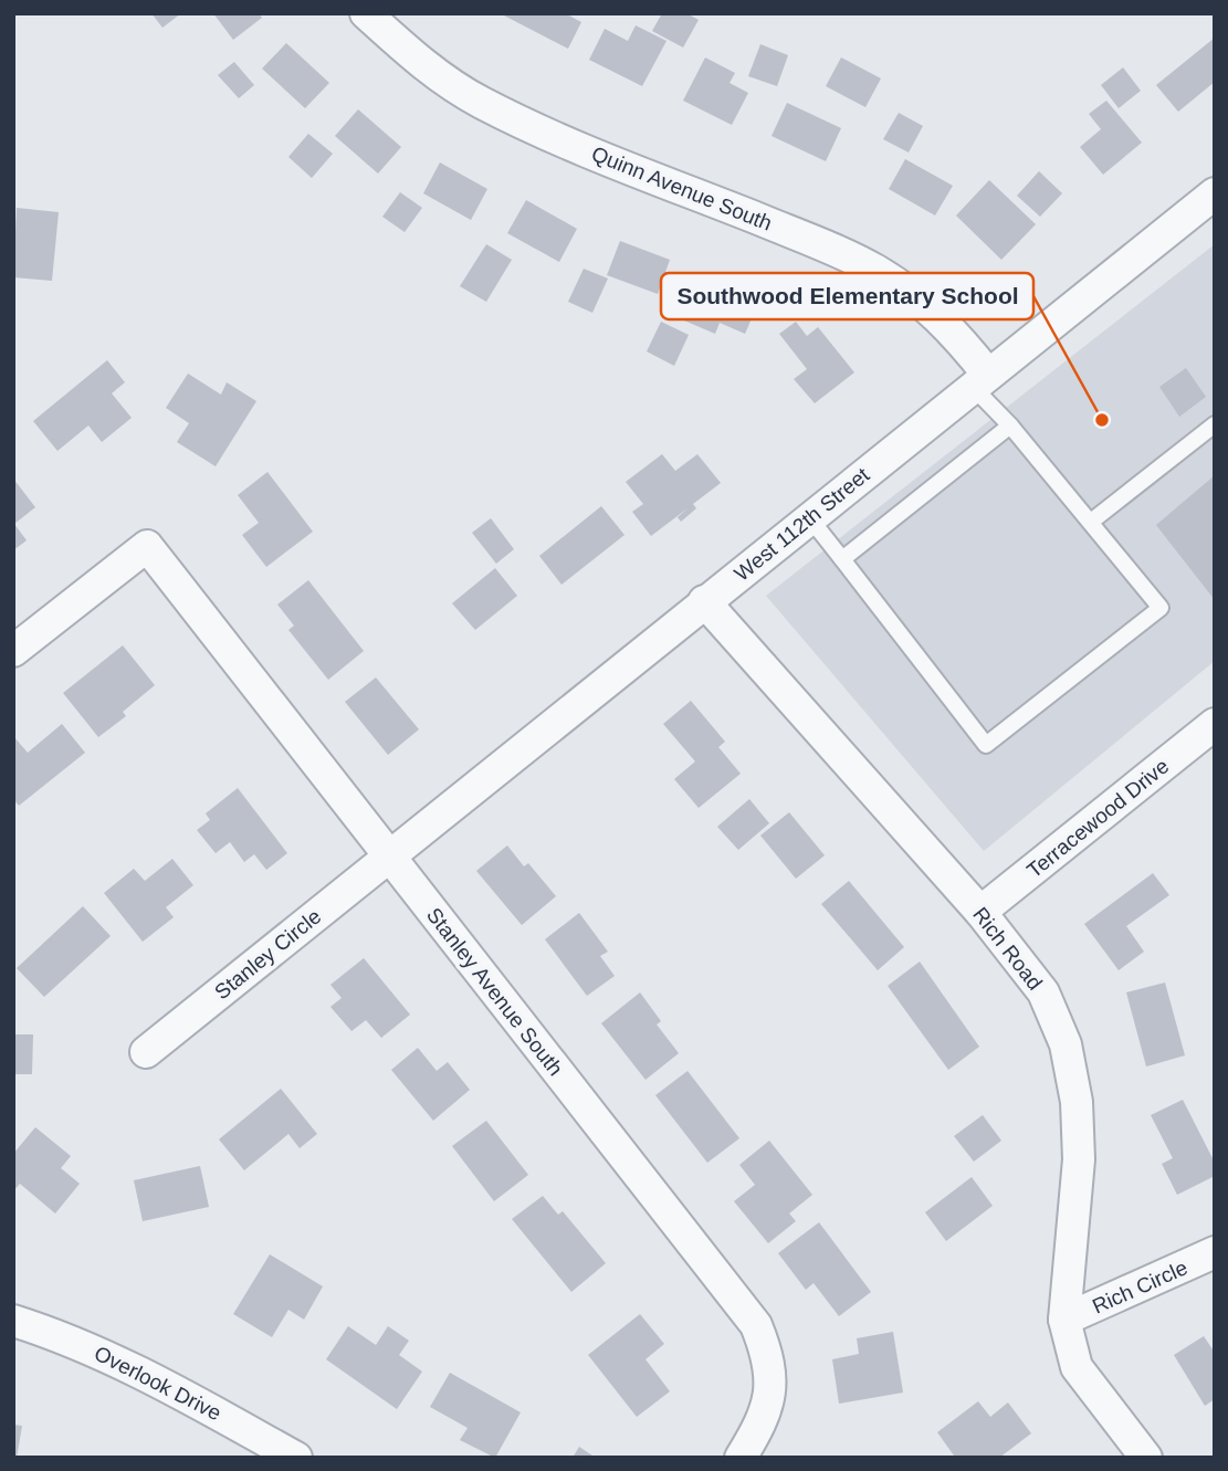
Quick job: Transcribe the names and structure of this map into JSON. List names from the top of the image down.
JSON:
{
  "streets": {
    "street": [
      "Quinn Avenue South",
      "West 112th Street",
      "Terracewood Drive",
      "Rich Road",
      "Stanley Circle",
      "Stanley Avenue South",
      "Rich Circle",
      "Overlook Drive"
    ]
  },
  "crossings": [
    ["Quinn Avenue South", "West 112th Street"],
    ["West 112th Street", "Rich Road"],
    ["West 112th Street", "Stanley Circle"],
    ["West 112th Street", "Stanley Avenue South"],
    ["Terracewood Drive", "Rich Road"],
    ["Rich Road", "Rich Circle"],
    ["Stanley Circle", "Stanley Avenue South"]
  ],
  "places": ["Southwood Elementary School"]
}
